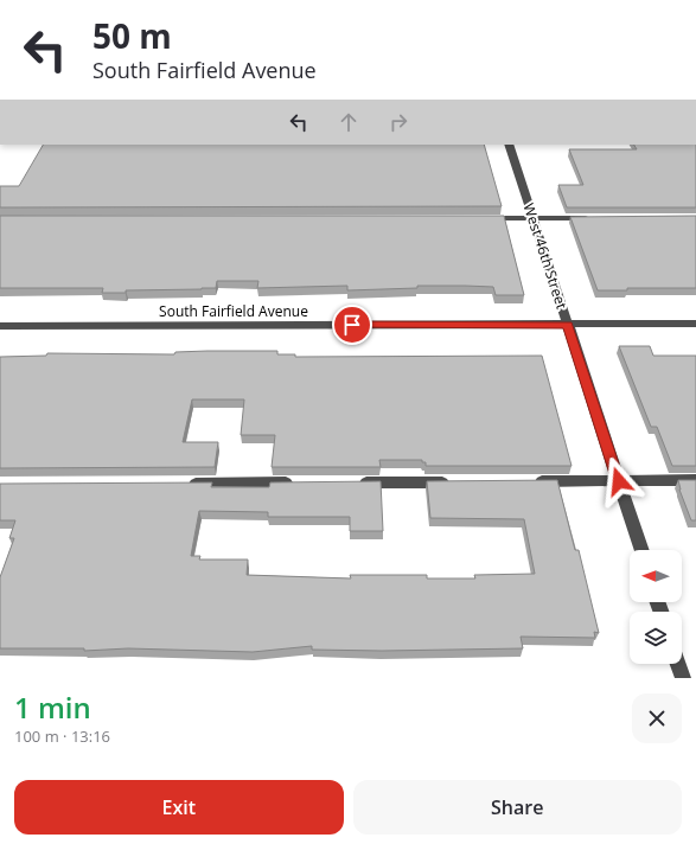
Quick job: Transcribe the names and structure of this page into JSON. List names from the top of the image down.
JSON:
{
  "streets": {
    "street": ["West 46th Street", "South Fairfield Avenue"]
  },
  "crossings": [
    ["West 46th Street", "South Fairfield Avenue"]
  ],
  "north": "left",
  "page": {
    "turn": ["50 m", "South Fairfield Avenue"],
    "heading": ["1 min", "100 m · 13:16"],
    "buttons": ["Exit", "Share"]
  }
}
